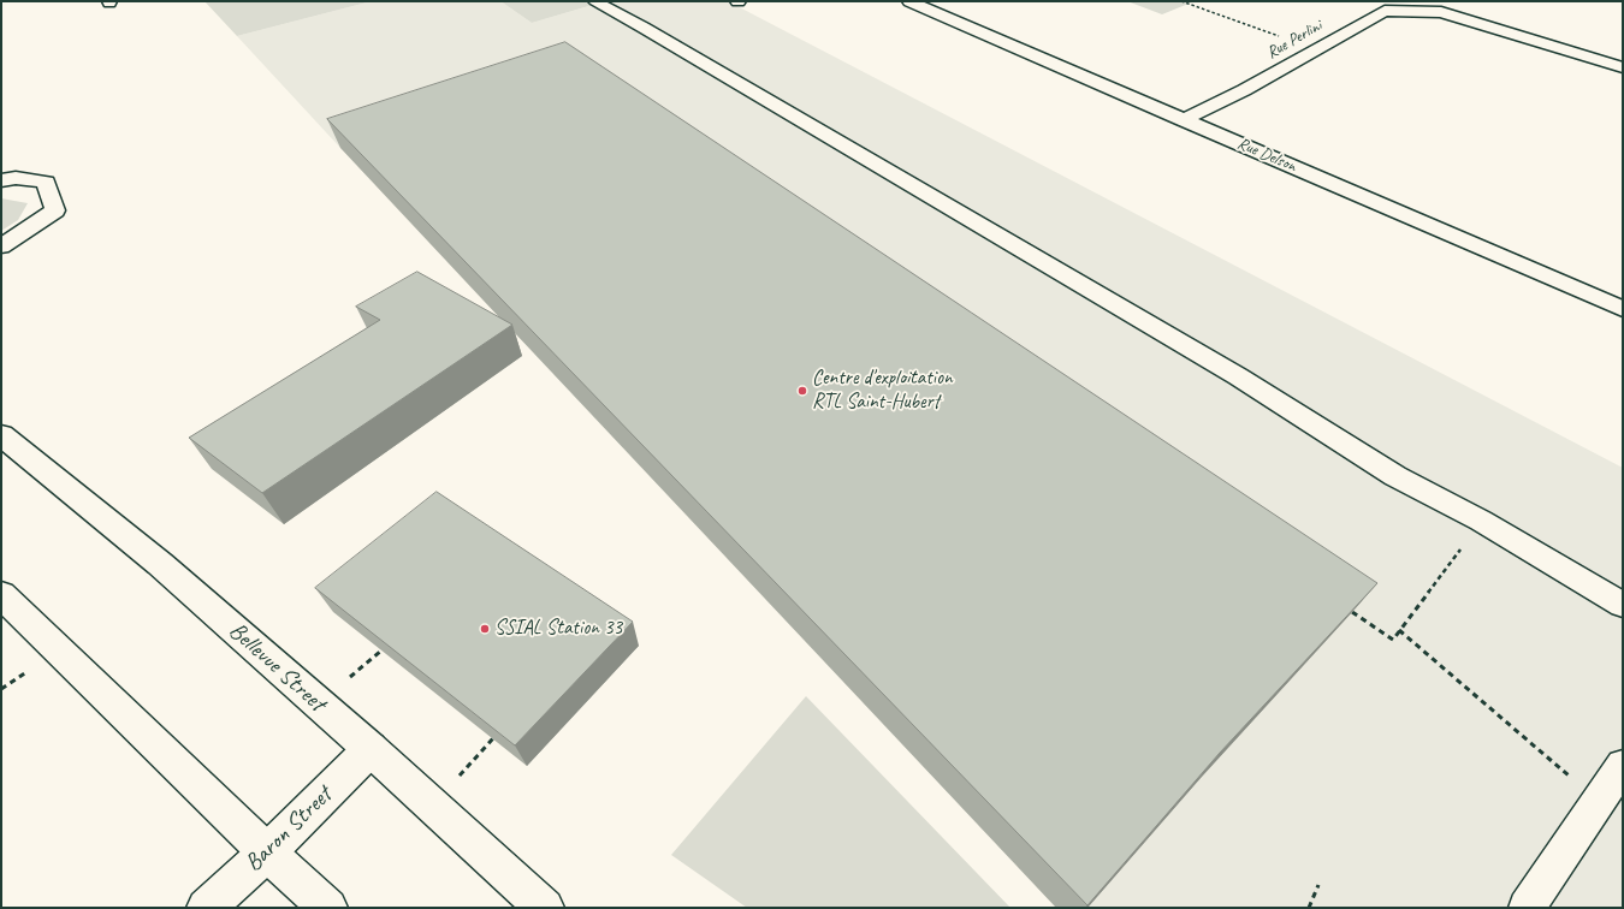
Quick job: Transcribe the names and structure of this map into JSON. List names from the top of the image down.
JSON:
{
  "streets": {
    "street": [
      "Rue Perlini",
      "Rue Delson",
      "Bellevue Street",
      "Baron Street"
    ]
  },
  "crossings": [
    ["Rue Perlini", "Rue Delson"],
    ["Bellevue Street", "Baron Street"]
  ],
  "places": ["Centre d'exploitation RTL Saint-Hubert", "SSIAL Station 33"]
}
